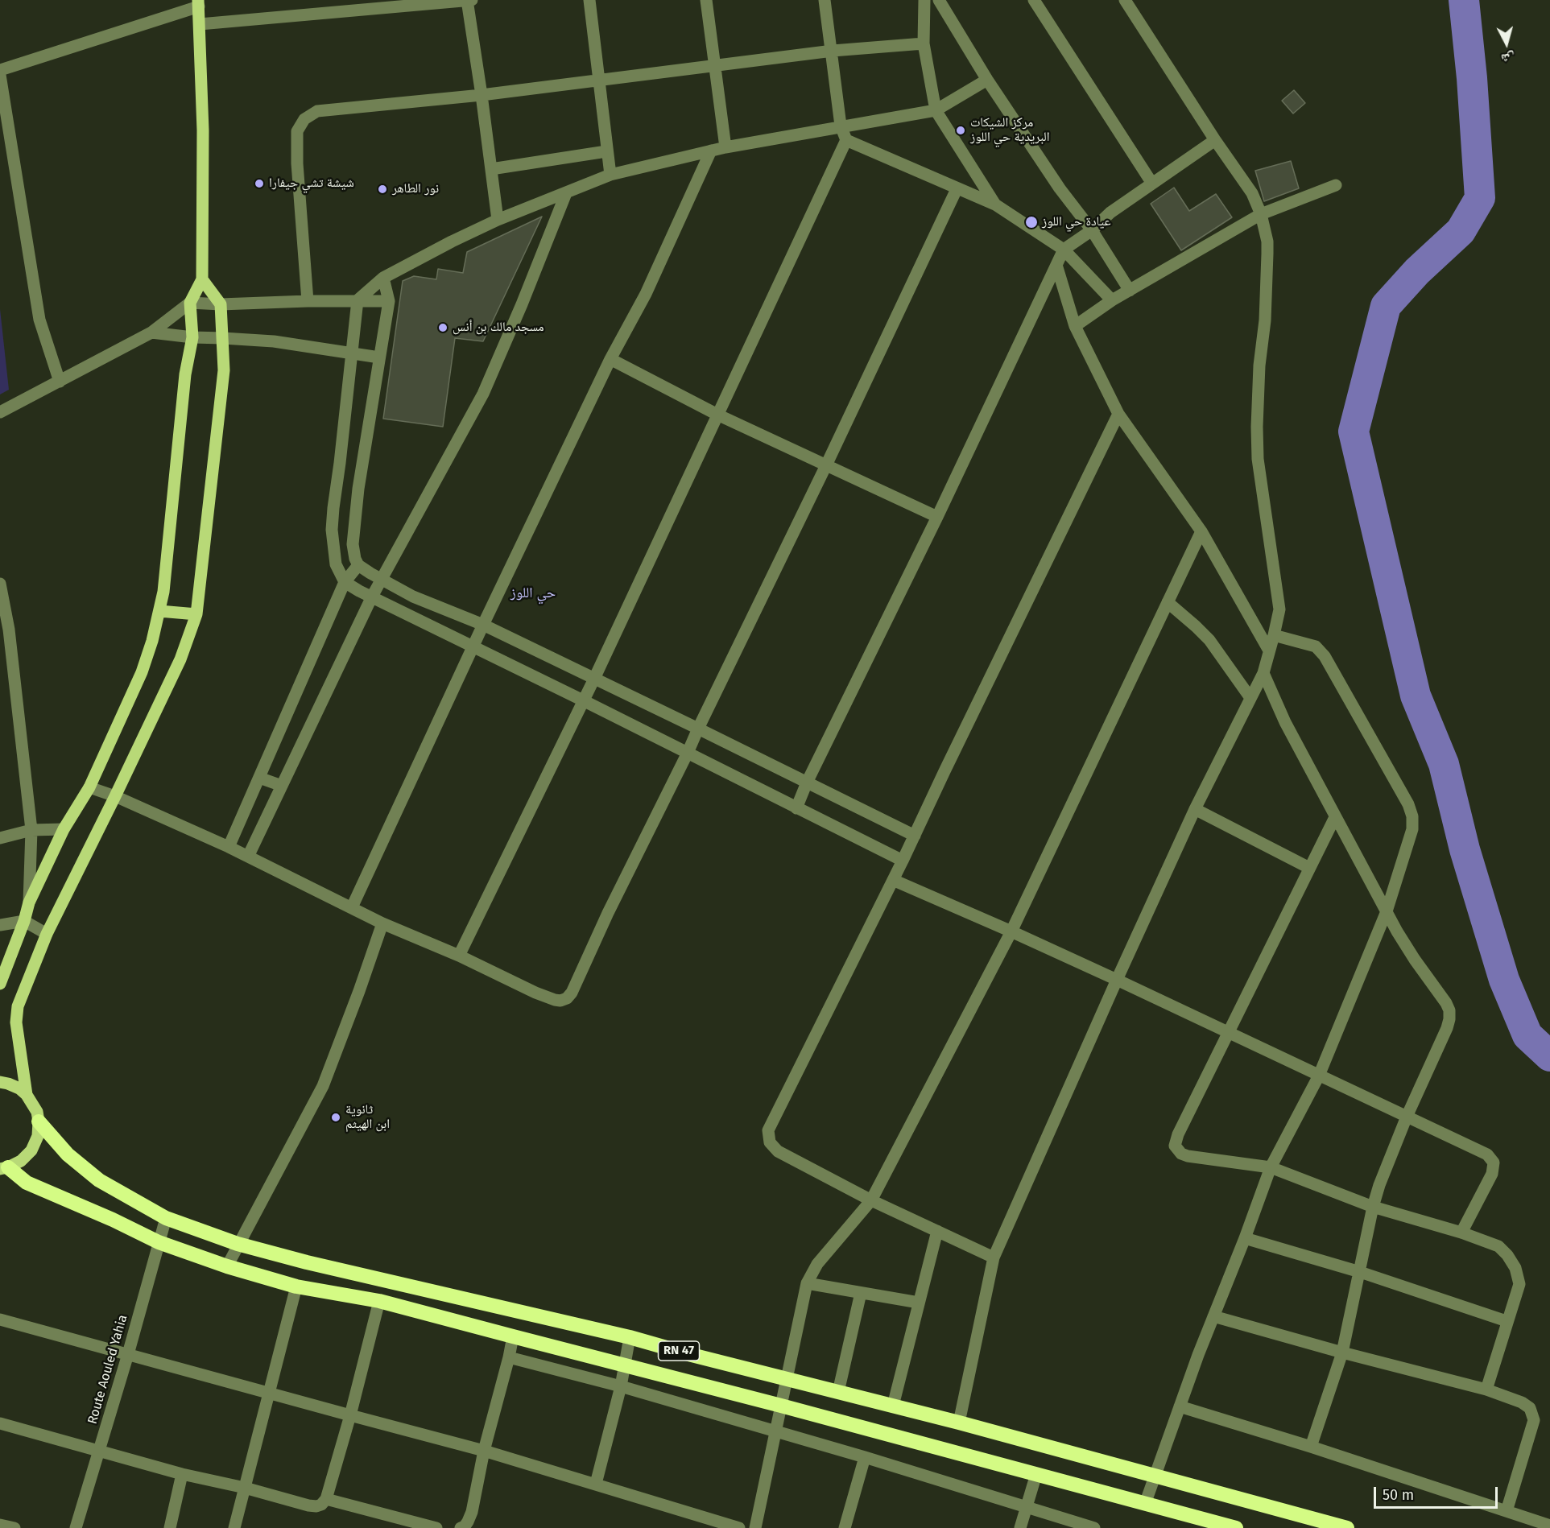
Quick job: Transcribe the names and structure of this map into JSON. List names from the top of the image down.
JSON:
{
  "streets": {
    "highway": ["RN 47"],
    "street": ["Route Aouled Yahia"]
  },
  "crossings": [
    ["RN 47", "Route Aouled Yahia"]
  ],
  "districts": ["حي اللوز"],
  "places": [
    "مركز الشيكات البريدية حي اللوز",
    "شيشة تشي جيفارا",
    "نور الطاهر",
    "عيادة حي اللوز",
    "مسجد مالك بن أنس",
    "ثانوية ابن الهيثم"
  ],
  "scale_bar": "50 m",
  "north": "bottom"
}
